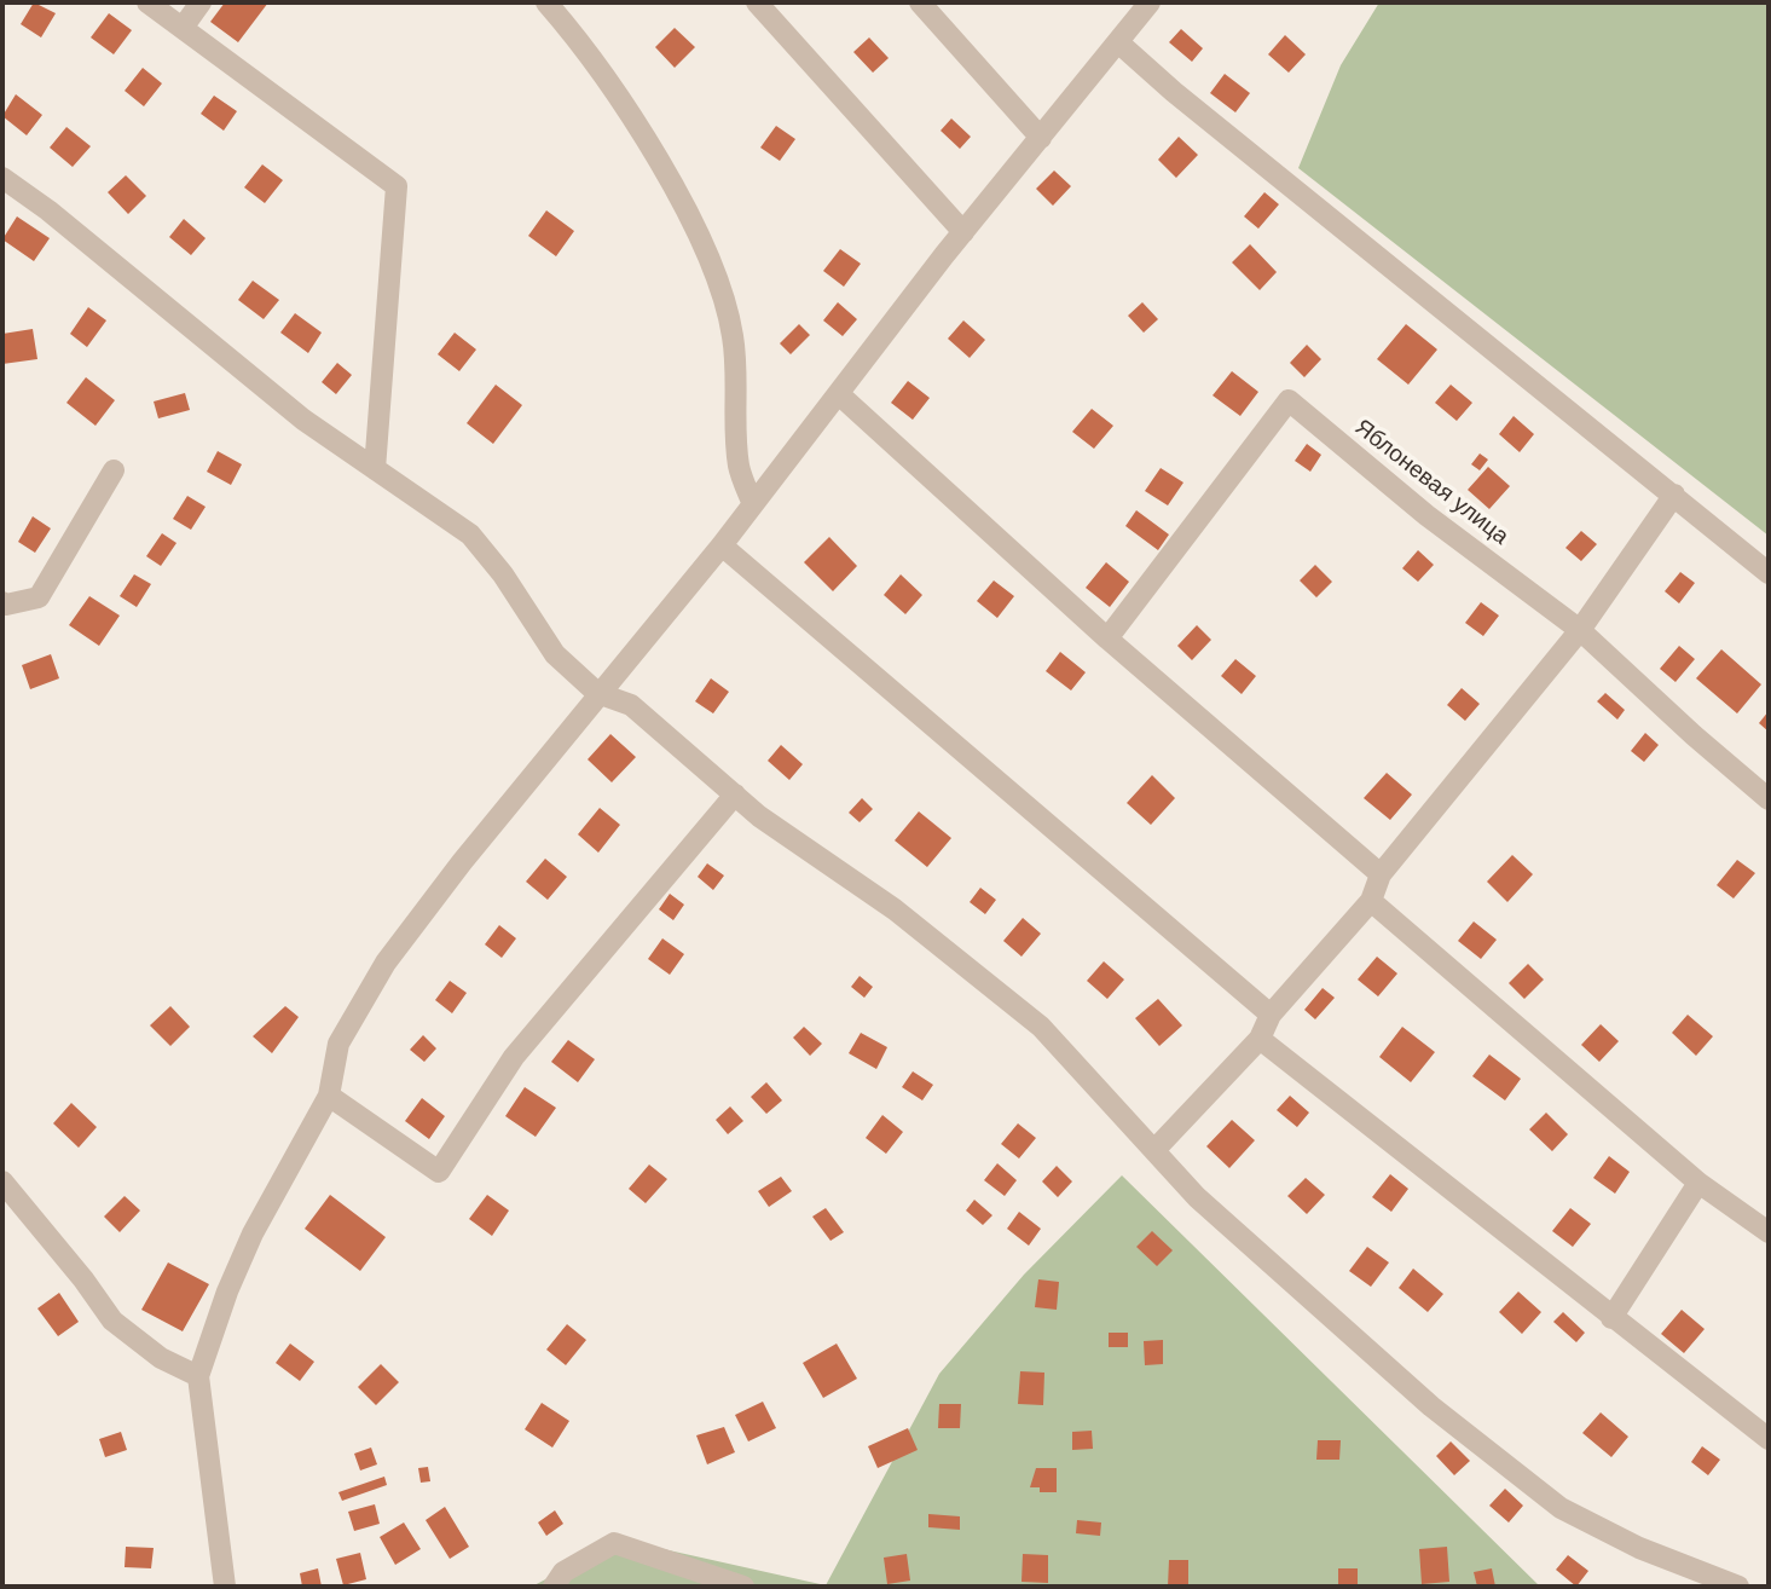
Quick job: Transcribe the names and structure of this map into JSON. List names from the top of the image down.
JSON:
{
  "streets": {
    "street": ["Яблоневая улица"]
  }
}
